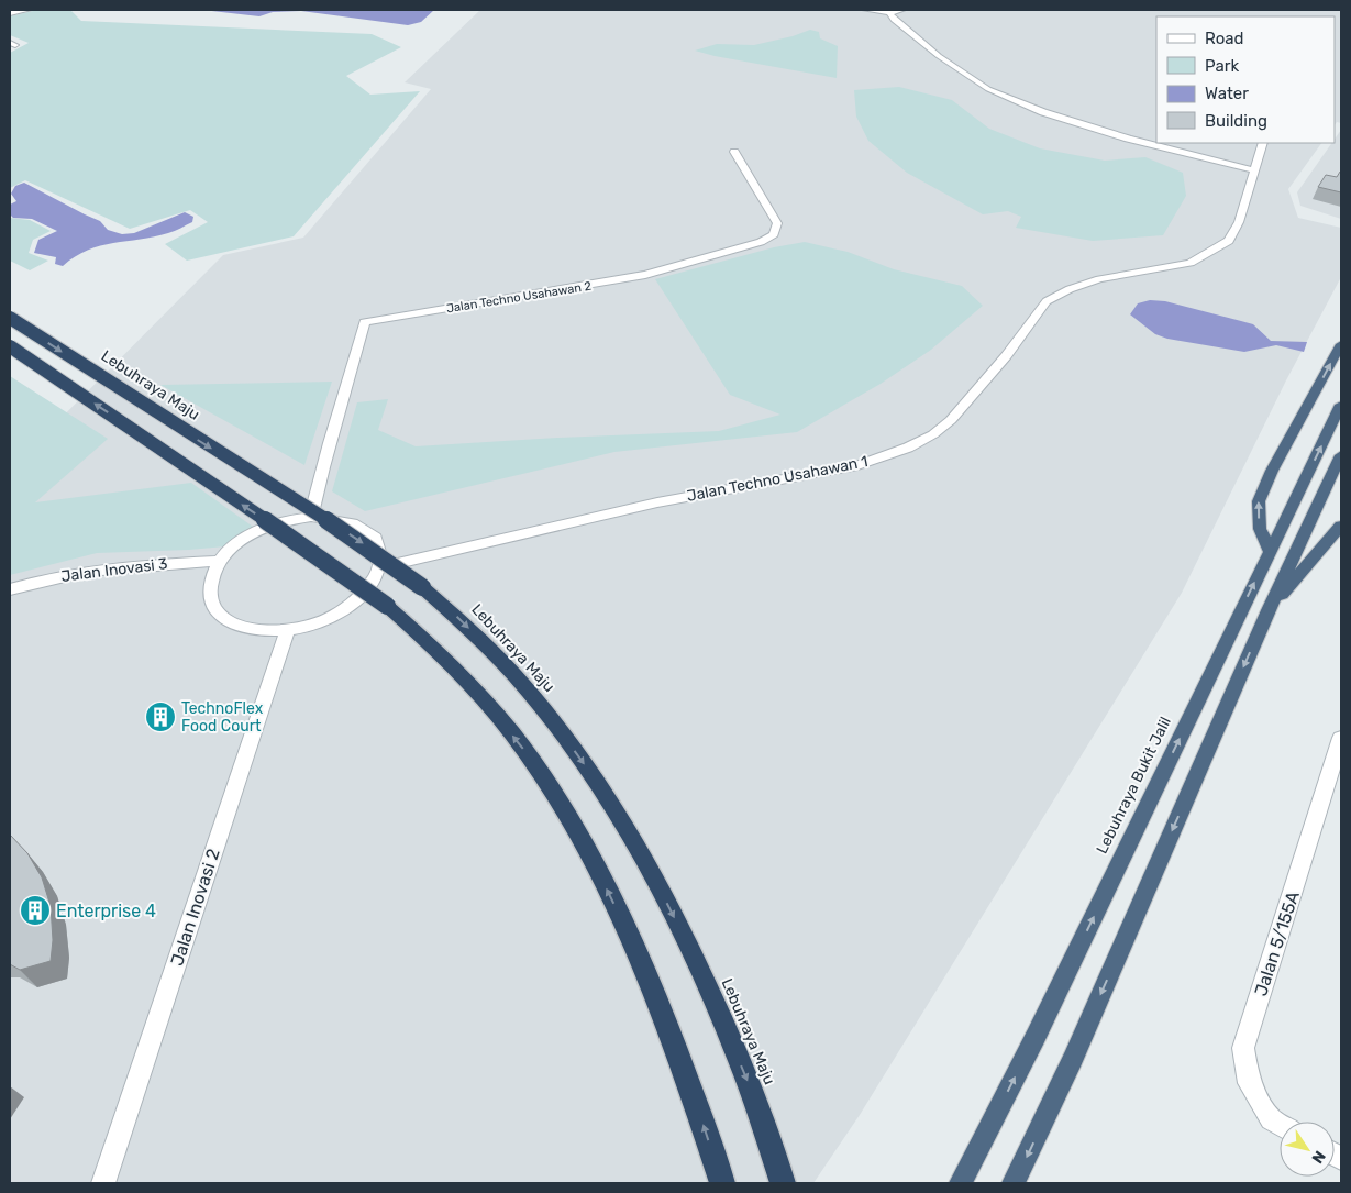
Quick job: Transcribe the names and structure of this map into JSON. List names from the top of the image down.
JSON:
{
  "streets": {
    "highway": ["Lebuhraya Maju", "Lebuhraya Bukit Jalil"],
    "street": [
      "Jalan Techno Usahawan 2",
      "Jalan Techno Usahawan 1",
      "Jalan Inovasi 3",
      "Jalan Inovasi 2",
      "Jalan 5/155A"
    ]
  },
  "crossings": [
    ["Jalan Techno Usahawan 2", "Jalan Techno Usahawan 1"],
    ["Jalan Techno Usahawan 2", "Jalan Inovasi 3"],
    ["Jalan Techno Usahawan 2", "Jalan Inovasi 2"],
    ["Jalan Techno Usahawan 1", "Jalan Inovasi 3"],
    ["Jalan Techno Usahawan 1", "Jalan Inovasi 2"],
    ["Jalan Inovasi 3", "Jalan Inovasi 2"]
  ],
  "places": {
    "building": ["TechnoFlex Food Court", "Enterprise 4"]
  },
  "legend": [
    "Road",
    "Park",
    "Water",
    "Building"
  ],
  "north": "bottom right"
}
